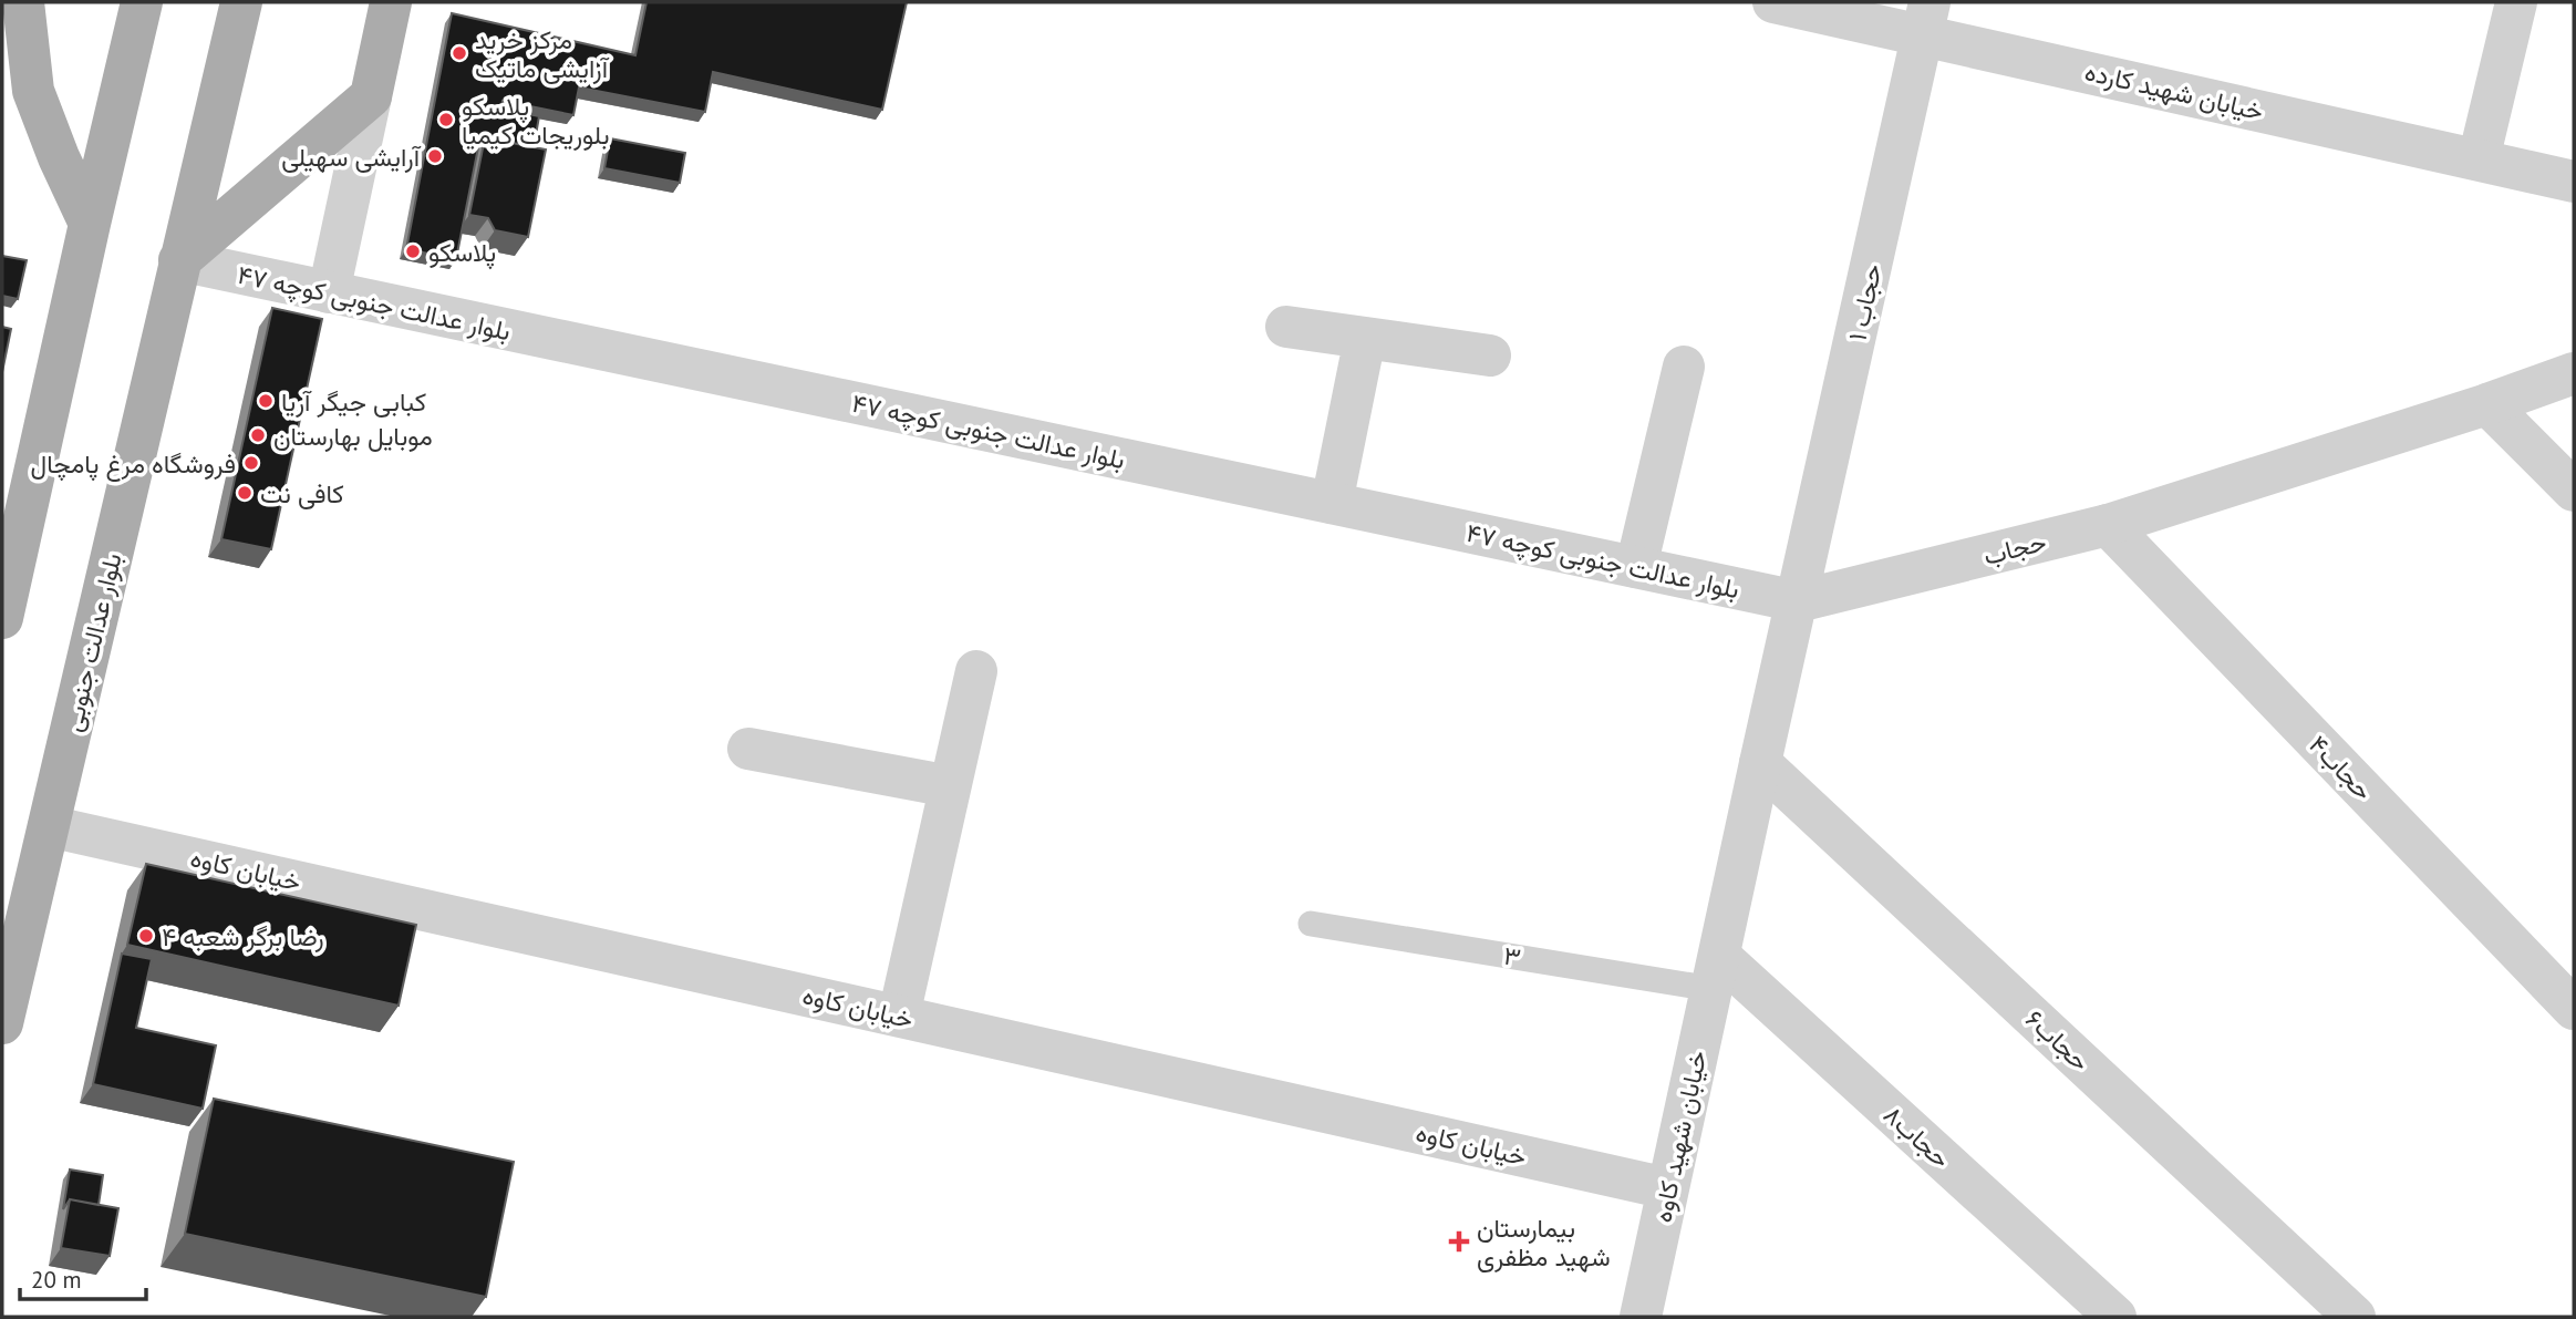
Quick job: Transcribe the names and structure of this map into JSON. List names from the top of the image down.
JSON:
{
  "streets": {
    "main road": ["بلوار عدالت جنوبی"],
    "street": [
      "خیابان شهید کارده",
      "بلوار عدالت جنوبی کوچه ۴۷",
      "حجاب ۱",
      "حجاب",
      "حجاب۴",
      "خیابان کاوه",
      "حجاب۶",
      "خیابان شهید کاوه",
      "حجاب۸"
    ],
    "lane": ["۳"]
  },
  "crossings": [
    ["خیابان شهید کارده", "حجاب ۱"],
    ["بلوار عدالت جنوبی کوچه ۴۷", "حجاب ۱"],
    ["بلوار عدالت جنوبی کوچه ۴۷", "حجاب"],
    ["بلوار عدالت جنوبی کوچه ۴۷", "بلوار عدالت جنوبی"],
    ["حجاب ۱", "حجاب"],
    ["حجاب", "حجاب۴"],
    ["بلوار عدالت جنوبی", "خیابان کاوه"],
    ["خیابان کاوه", "خیابان شهید کاوه"],
    ["۳", "خیابان شهید کاوه"],
    ["۳", "حجاب۸"],
    ["خیابان شهید کاوه", "حجاب۸"]
  ],
  "places": {
    "other": [
      "مرکز خرید آرایشی ماتیک",
      "پلاسکو بلوریجات کیمیا",
      "آرایشی سهیلی",
      "پلاسکو",
      "کبابی جیگر آریا",
      "موبایل بهارستان",
      "فروشگاه مرغ پامچال",
      "کافی نت",
      "رضا برگر شعبه ۴"
    ],
    "health": ["بیمارستان شهید مظفری"]
  },
  "scale_bar": "20 m"
}
